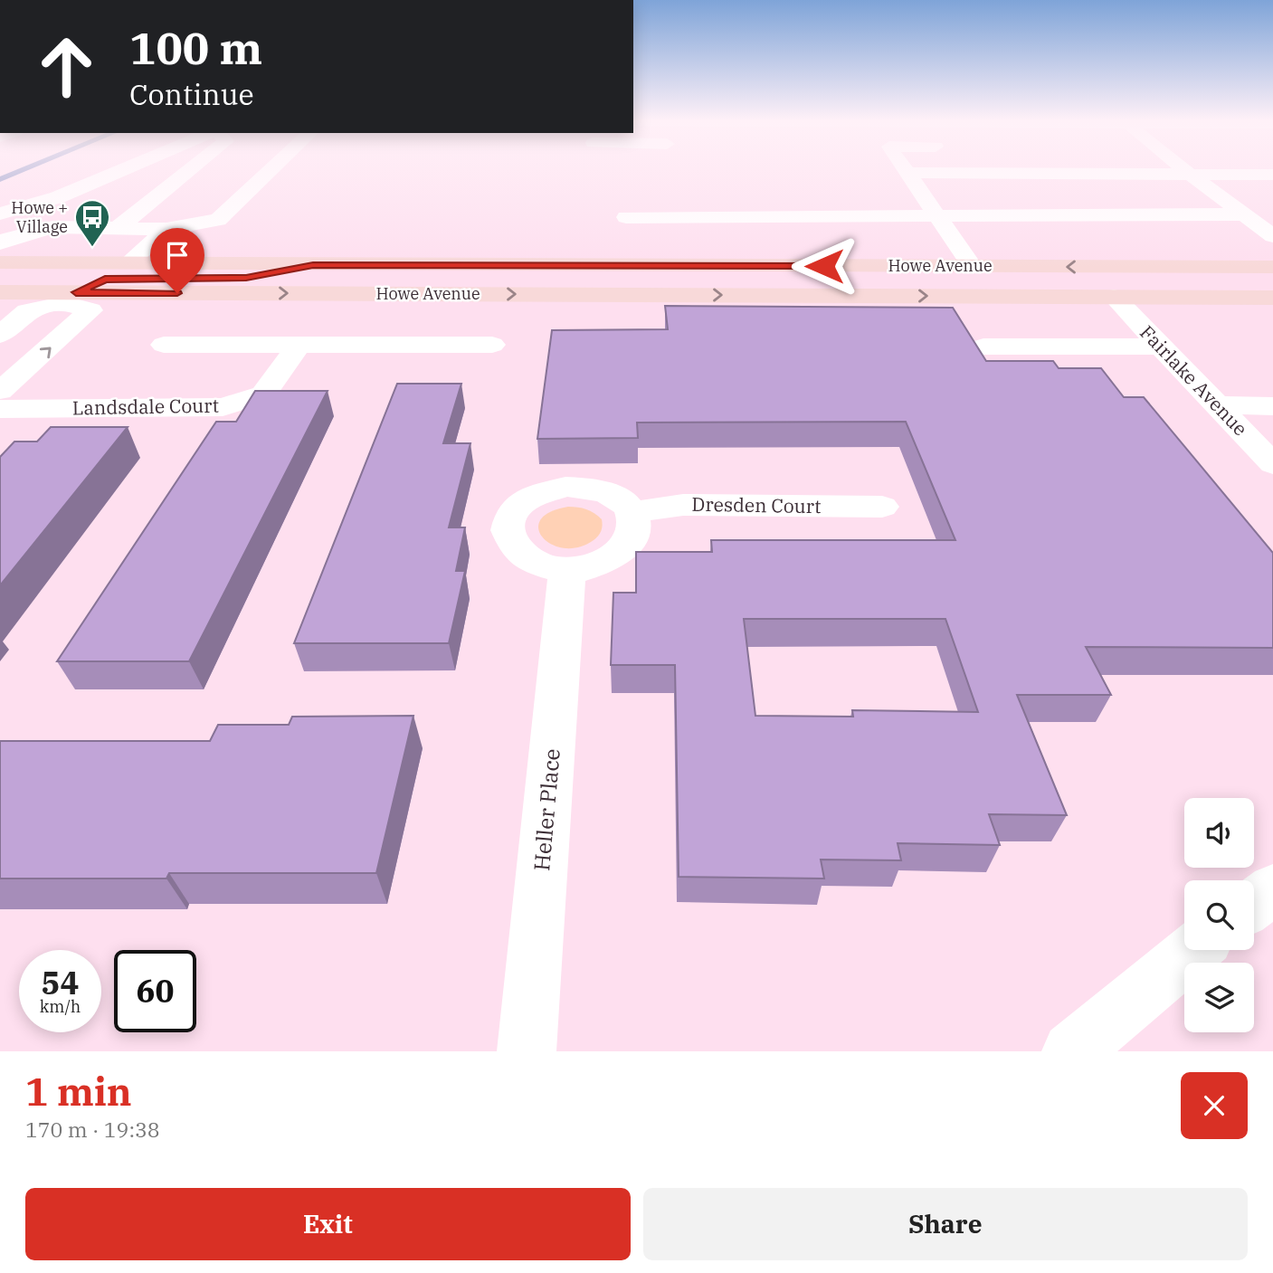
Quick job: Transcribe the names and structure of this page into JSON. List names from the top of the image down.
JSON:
{
  "streets": {
    "main road": ["Howe Avenue"],
    "street": [
      "Fairlake Avenue",
      "Landsdale Court",
      "Dresden Court",
      "Heller Place"
    ]
  },
  "crossings": [
    ["Howe Avenue", "Fairlake Avenue"],
    ["Dresden Court", "Heller Place"]
  ],
  "places": {
    "bus stop": ["Howe + Village"]
  },
  "page": {
    "turn": ["100 m", "Continue"],
    "speed": "54 km/h",
    "limit": "60",
    "heading": ["1 min", "170 m · 19:38"],
    "buttons": ["Exit", "Share"]
  }
}
